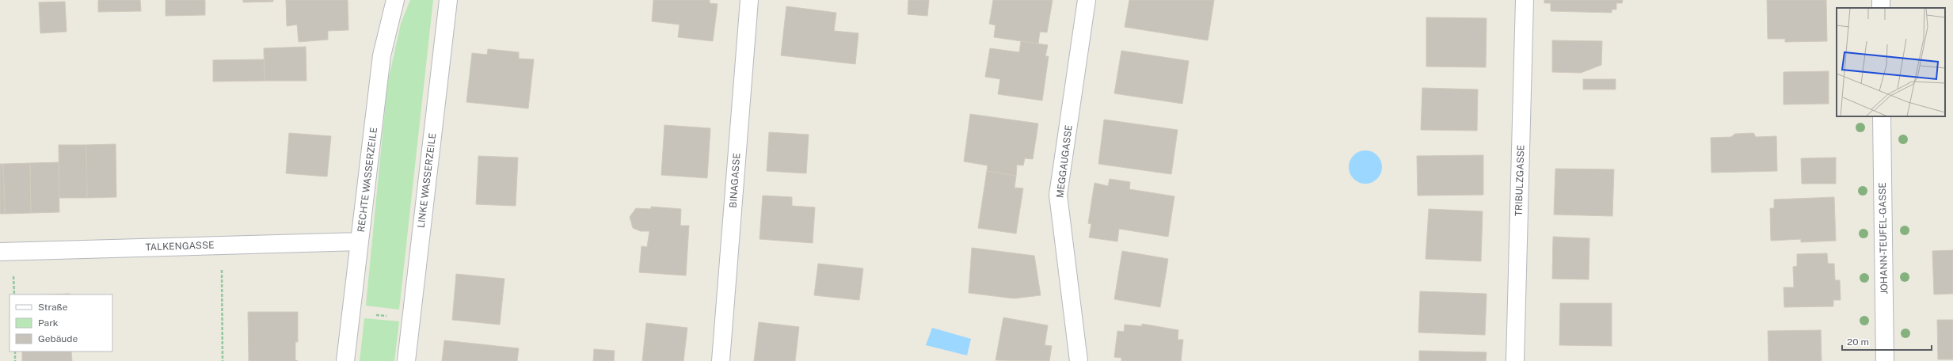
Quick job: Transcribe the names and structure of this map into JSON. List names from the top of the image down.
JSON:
{
  "streets": {
    "street": [
      "MEGGAUGASSE",
      "RECHTE WASSERZEILE",
      "LINKE WASSERZEILE",
      "BINAGASSE",
      "TRIBULZGASSE",
      "JOHANN-TEUFEL-GASSE",
      "TALKENGASSE"
    ]
  },
  "crossings": [
    ["RECHTE WASSERZEILE", "TALKENGASSE"]
  ],
  "legend": ["Straße", "Park", "Gebäude"],
  "scale_bar": "20 m"
}
